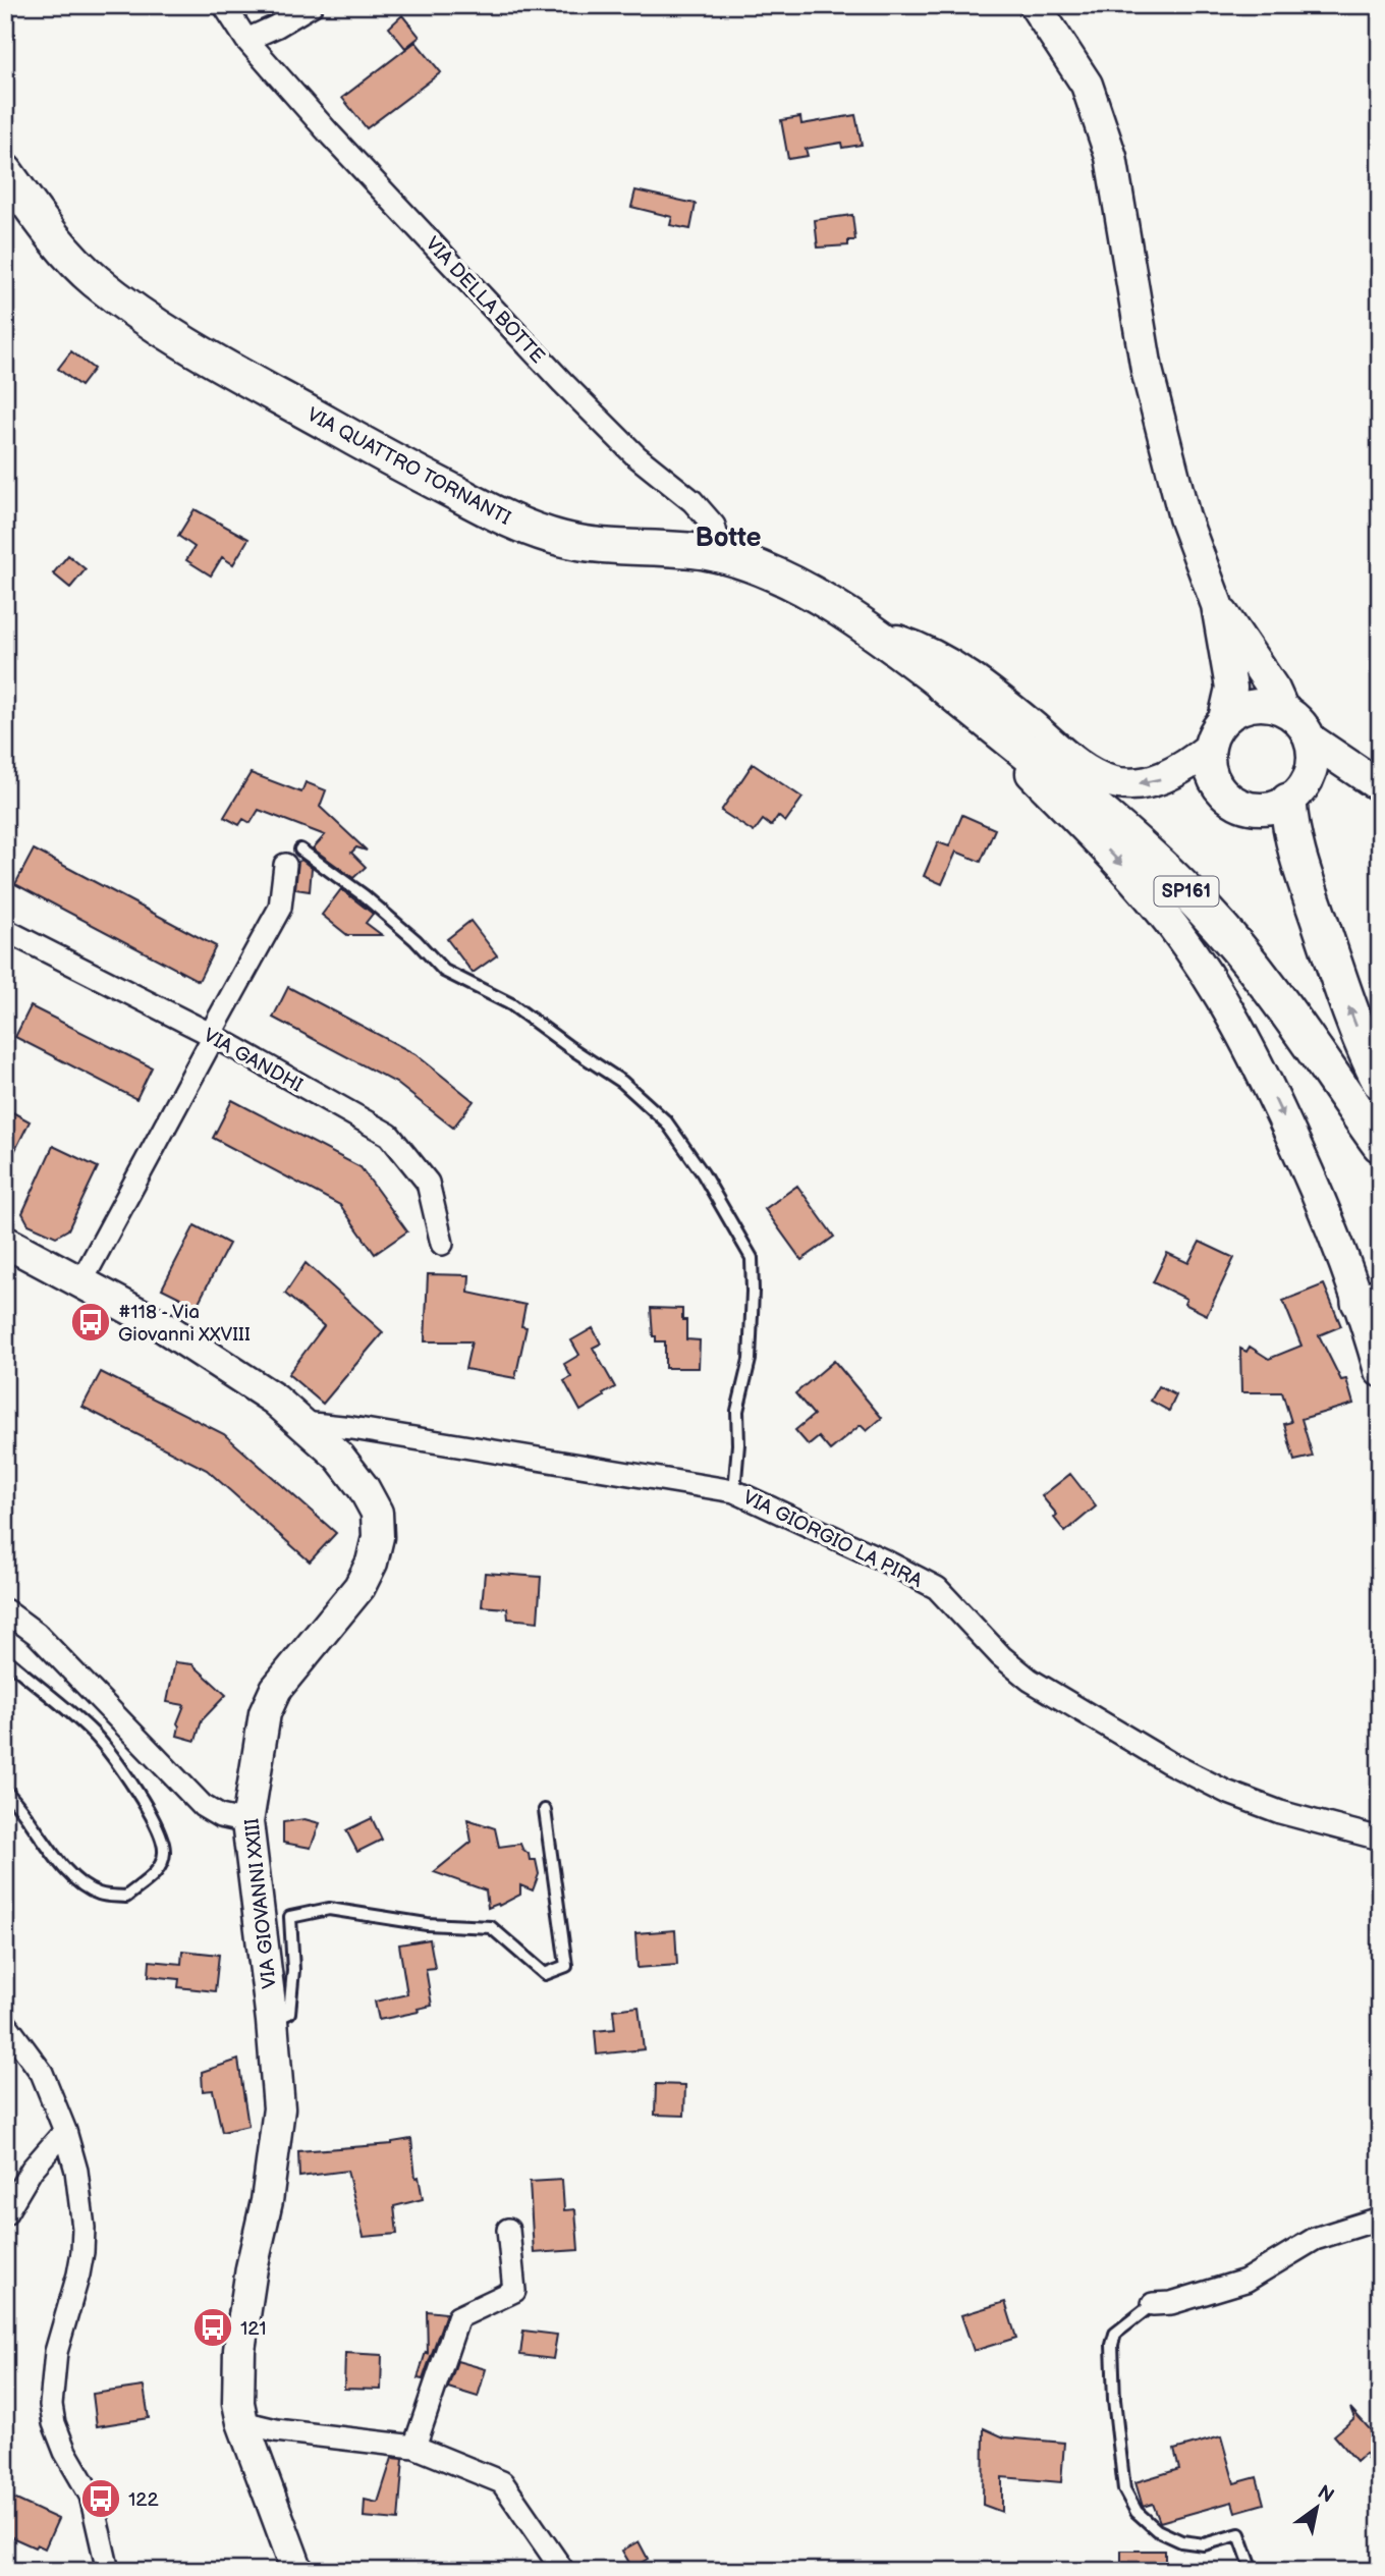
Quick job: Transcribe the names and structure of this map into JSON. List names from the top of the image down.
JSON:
{
  "streets": {
    "highway": ["SP161"],
    "main road": ["VIA QUATTRO TORNANTI", "VIA GIOVANNI XXIII"],
    "street": ["VIA DELLA BOTTE", "VIA GANDHI", "VIA GIORGIO LA PIRA"]
  },
  "crossings": [
    ["VIA DELLA BOTTE", "VIA QUATTRO TORNANTI"],
    ["VIA QUATTRO TORNANTI", "SP161"],
    ["VIA GIORGIO LA PIRA", "VIA GIOVANNI XXIII"]
  ],
  "districts": ["Botte"],
  "places": {
    "bus stop": ["#118 - Via Giovanni XXVIII", "121", "122"]
  },
  "north": "top right"
}
